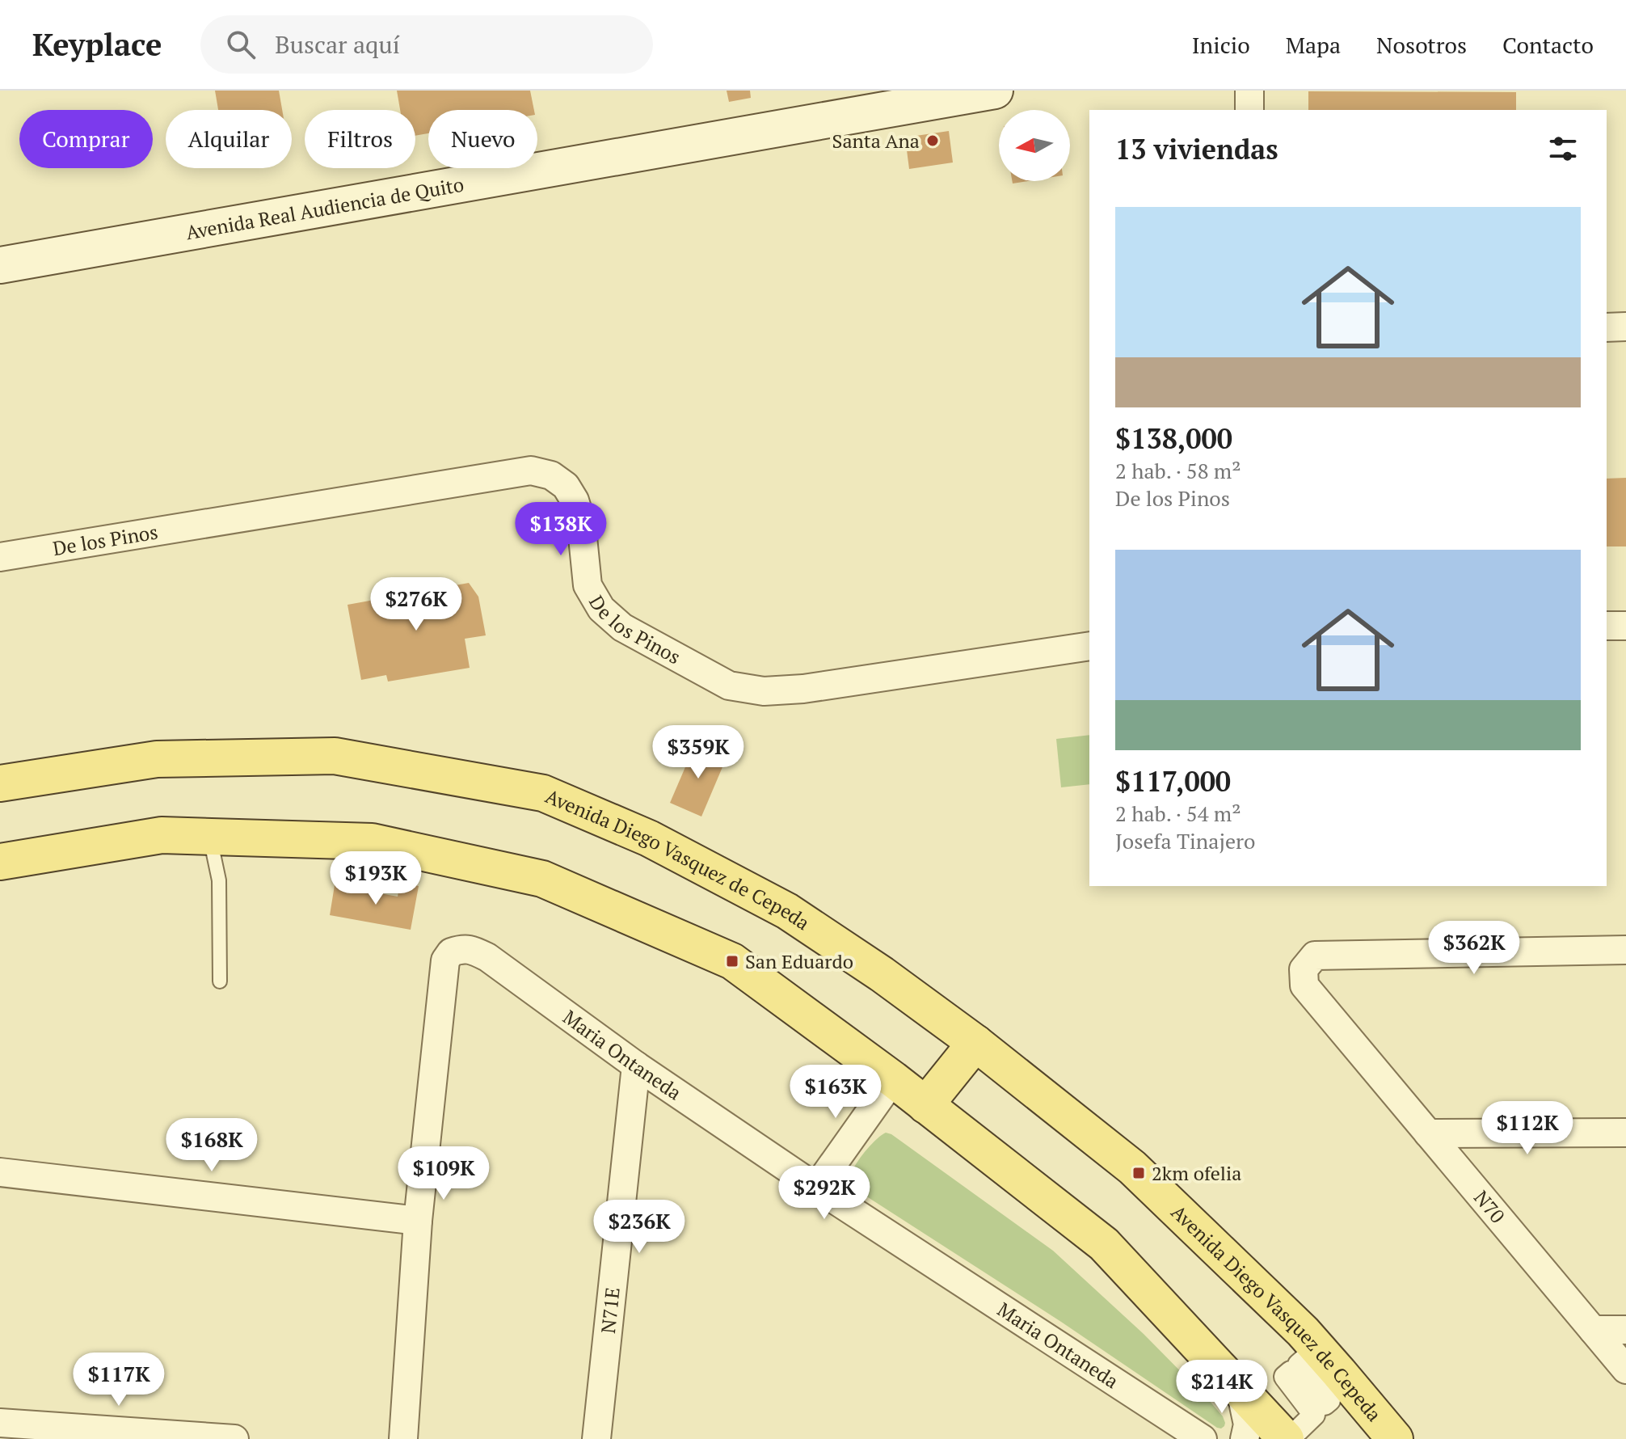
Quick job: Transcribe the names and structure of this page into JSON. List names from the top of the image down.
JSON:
{
  "streets": {
    "main road": ["Avenida Real Audiencia de Quito", "Avenida Diego Vasquez de Cepeda"],
    "street": [
      "De los Pinos",
      "Maria Ontaneda",
      "N70",
      "N71E"
    ]
  },
  "crossings": [
    ["Maria Ontaneda", "N71E"]
  ],
  "places": {
    "other": ["Santa Ana"],
    "transit": ["San Eduardo", "2km ofelia"]
  },
  "north": "left",
  "page": {
    "header": "Keyplace",
    "search": "Buscar aquí",
    "nav": [
      "Inicio",
      "Mapa",
      "Nosotros",
      "Contacto"
    ],
    "chip": [
      "Comprar",
      "Alquilar",
      "Filtros",
      "Nuevo"
    ],
    "heading": "13 viviendas",
    "list": [
      {
        "name": "$138,000",
        "note": "2 hab. · 58 m² · De los Pinos"
      },
      {
        "name": "$117,000",
        "note": "2 hab. · 54 m² · Josefa Tinajero"
      }
    ],
    "price": [
      "$138K",
      "$276K",
      "$359K",
      "$193K",
      "$362K",
      "$163K",
      "$112K",
      "$168K",
      "$109K",
      "$292K",
      "$236K",
      "$117K",
      "$214K"
    ]
  }
}
